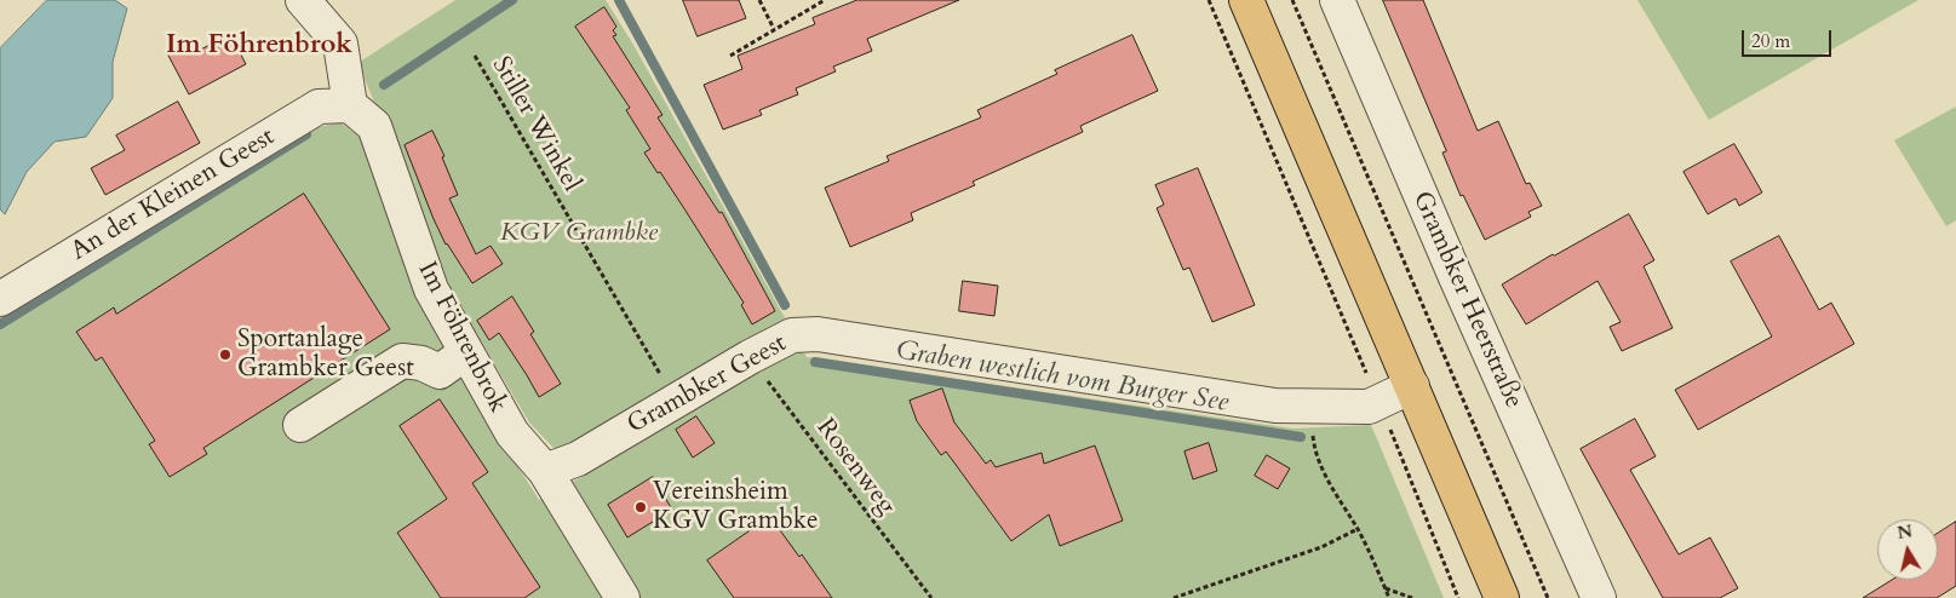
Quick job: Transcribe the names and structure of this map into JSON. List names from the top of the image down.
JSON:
{
  "streets": {
    "street": [
      "An der Kleinen Geest",
      "Grambker Heerstraße",
      "Im Föhrenbrok",
      "Grambker Geest"
    ],
    "path": ["Stiller Winkel", "Rosenweg"]
  },
  "crossings": [
    ["Stiller Winkel", "Grambker Geest"],
    ["An der Kleinen Geest", "Im Föhrenbrok"],
    ["Im Föhrenbrok", "Grambker Geest"],
    ["Grambker Geest", "Rosenweg"]
  ],
  "districts": ["Im Föhrenbrok"],
  "water": ["Graben westlich vom Burger See"],
  "parks": ["KGV Grambke"],
  "places": ["Sportanlage Grambker Geest", "Vereinsheim KGV Grambke"],
  "scale_bar": "20 m",
  "north": "top"
}
